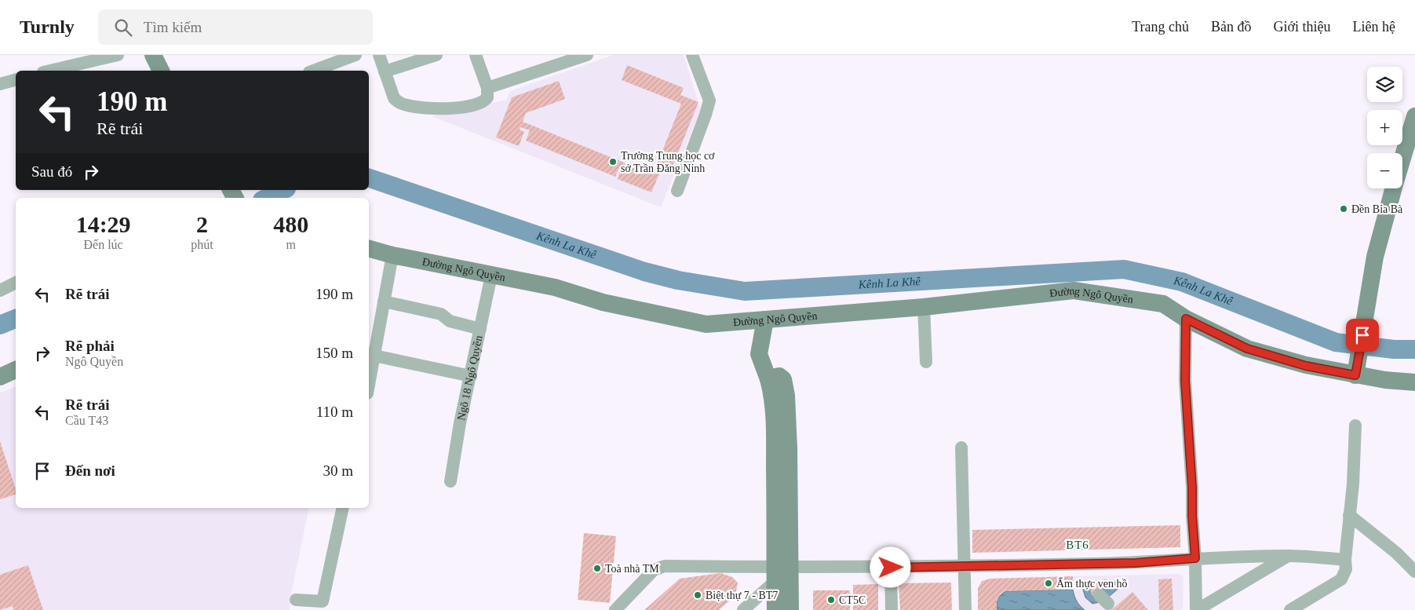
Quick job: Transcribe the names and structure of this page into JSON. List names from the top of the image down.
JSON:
{
  "streets": {
    "street": ["Đường Ngô Quyền", "Ngõ 18 Ngô Quyền"]
  },
  "crossings": [
    ["Đường Ngô Quyền", "Ngõ 18 Ngô Quyền"]
  ],
  "districts": ["BT6"],
  "water": ["Kênh La Khê"],
  "places": [
    "Trường Trung học cơ sở Trần Đăng Ninh",
    "Đền Bia Bà",
    "Toà nhà TM",
    "Ẩm thực ven hồ",
    "Biệt thự 7 - BT7",
    "CT5C"
  ],
  "page": {
    "header": "Turnly",
    "search": "Tìm kiếm",
    "nav": [
      "Trang chủ",
      "Bản đồ",
      "Giới thiệu",
      "Liên hệ"
    ],
    "map_buttons": ["+", "−"],
    "turn": ["190 m", "Rẽ trái"],
    "then": "Sau đó",
    "eta": [
      "14:29",
      "Đến lúc",
      "2",
      "phút",
      "480",
      "m"
    ],
    "list": [
      {
        "name": "Rẽ trái",
        "value": "190 m"
      },
      {
        "name": "Rẽ phải",
        "note": "Ngô Quyền",
        "value": "150 m"
      },
      {
        "name": "Rẽ trái",
        "note": "Cầu T43",
        "value": "110 m"
      },
      {
        "name": "Đến nơi",
        "value": "30 m"
      }
    ]
  }
}
